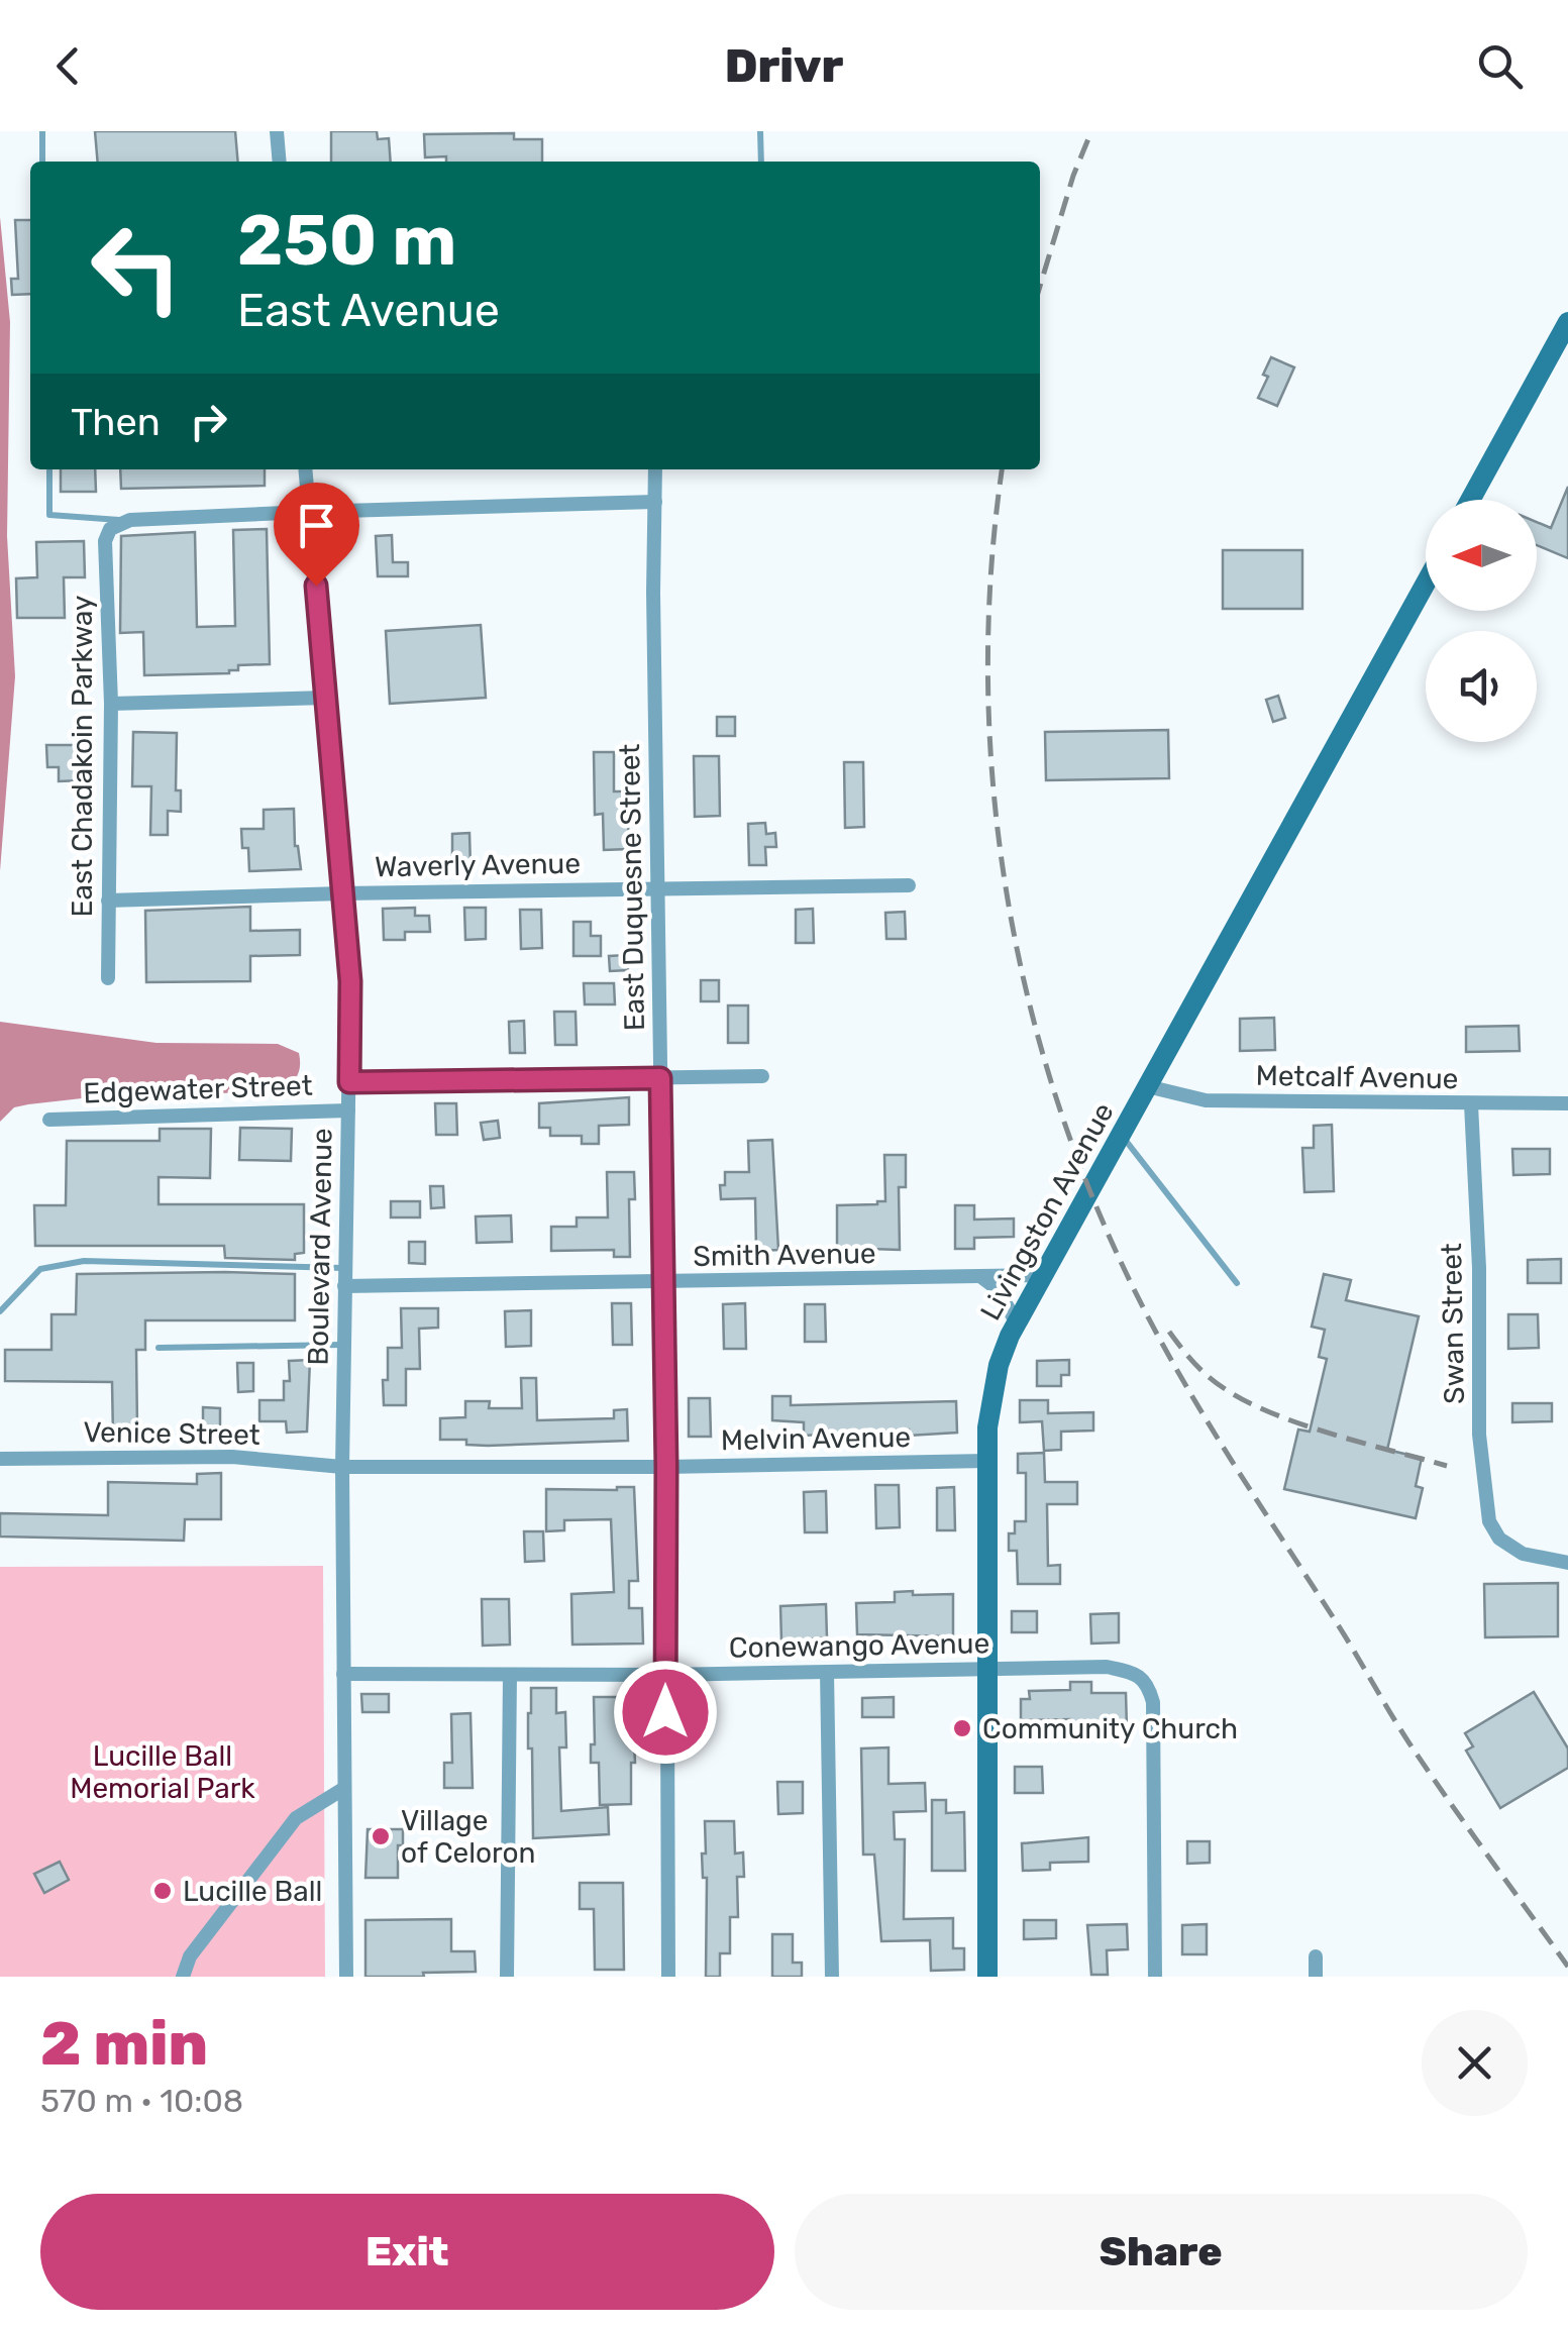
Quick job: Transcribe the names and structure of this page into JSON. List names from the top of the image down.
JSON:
{
  "streets": {
    "street": [
      "East Chadakoin Parkway",
      "Waverly Avenue",
      "East Duquesne Street",
      "Metcalf Avenue",
      "Edgewater Street",
      "Livingston Avenue",
      "Boulevard Avenue",
      "Smith Avenue",
      "Swan Street",
      "Venice Street",
      "Melvin Avenue",
      "Conewango Avenue"
    ]
  },
  "crossings": [
    ["East Chadakoin Parkway", "Waverly Avenue"],
    ["Waverly Avenue", "East Duquesne Street"],
    ["Waverly Avenue", "Boulevard Avenue"],
    ["East Duquesne Street", "Smith Avenue"],
    ["East Duquesne Street", "Melvin Avenue"],
    ["East Duquesne Street", "Conewango Avenue"],
    ["Metcalf Avenue", "Livingston Avenue"],
    ["Metcalf Avenue", "Swan Street"],
    ["Edgewater Street", "Boulevard Avenue"],
    ["Livingston Avenue", "Smith Avenue"],
    ["Livingston Avenue", "Melvin Avenue"],
    ["Livingston Avenue", "Conewango Avenue"],
    ["Boulevard Avenue", "Smith Avenue"],
    ["Boulevard Avenue", "Venice Street"],
    ["Boulevard Avenue", "Melvin Avenue"],
    ["Boulevard Avenue", "Conewango Avenue"],
    ["Venice Street", "Melvin Avenue"]
  ],
  "parks": ["Lucille Ball Memorial Park"],
  "places": ["Community Church", "Village of Celoron", "Lucille Ball"],
  "north": "left",
  "page": {
    "header": "Drivr",
    "turn": ["250 m", "East Avenue"],
    "then": "Then",
    "heading": ["2 min", "570 m · 10:08"],
    "buttons": ["Exit", "Share"]
  }
}
